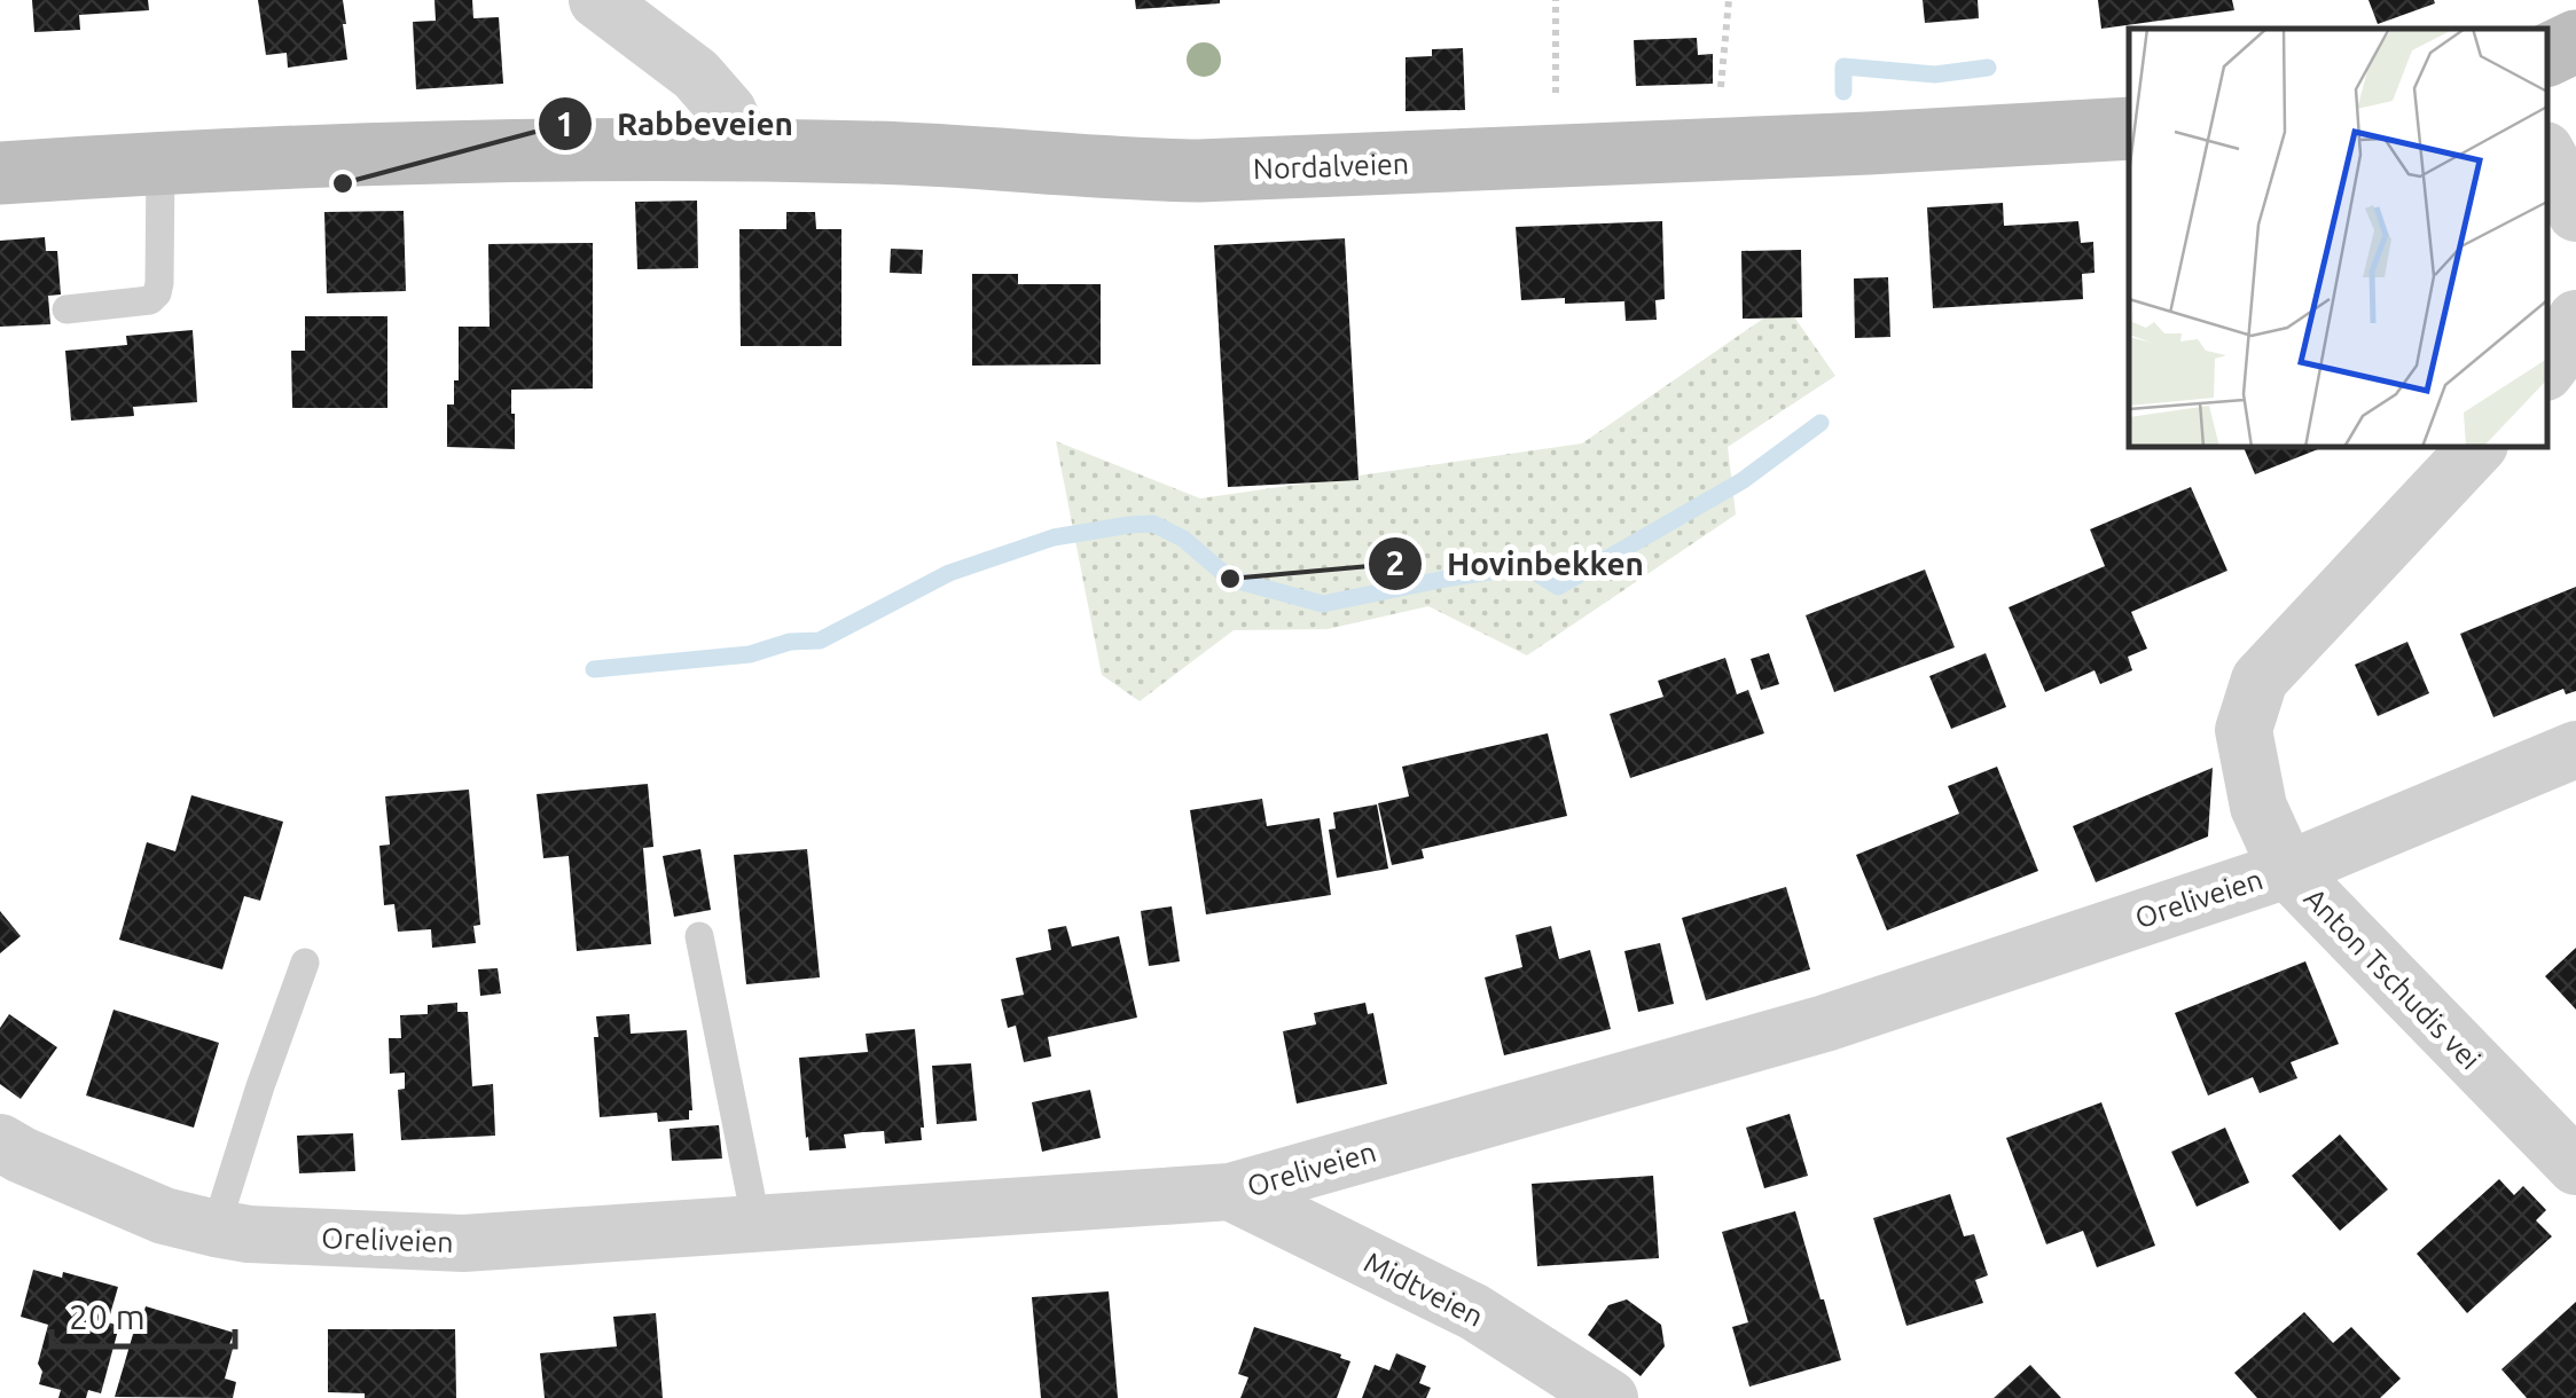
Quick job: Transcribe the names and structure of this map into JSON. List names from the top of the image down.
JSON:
{
  "streets": {
    "street": [
      "Nordalveien",
      "Oreliveien",
      "Anton Tschudis vei",
      "Midtveien"
    ]
  },
  "crossings": [
    ["Oreliveien", "Anton Tschudis vei"],
    ["Oreliveien", "Midtveien"]
  ],
  "places": ["Rabbeveien", "Hovinbekken"],
  "scale_bar": "20 m"
}
